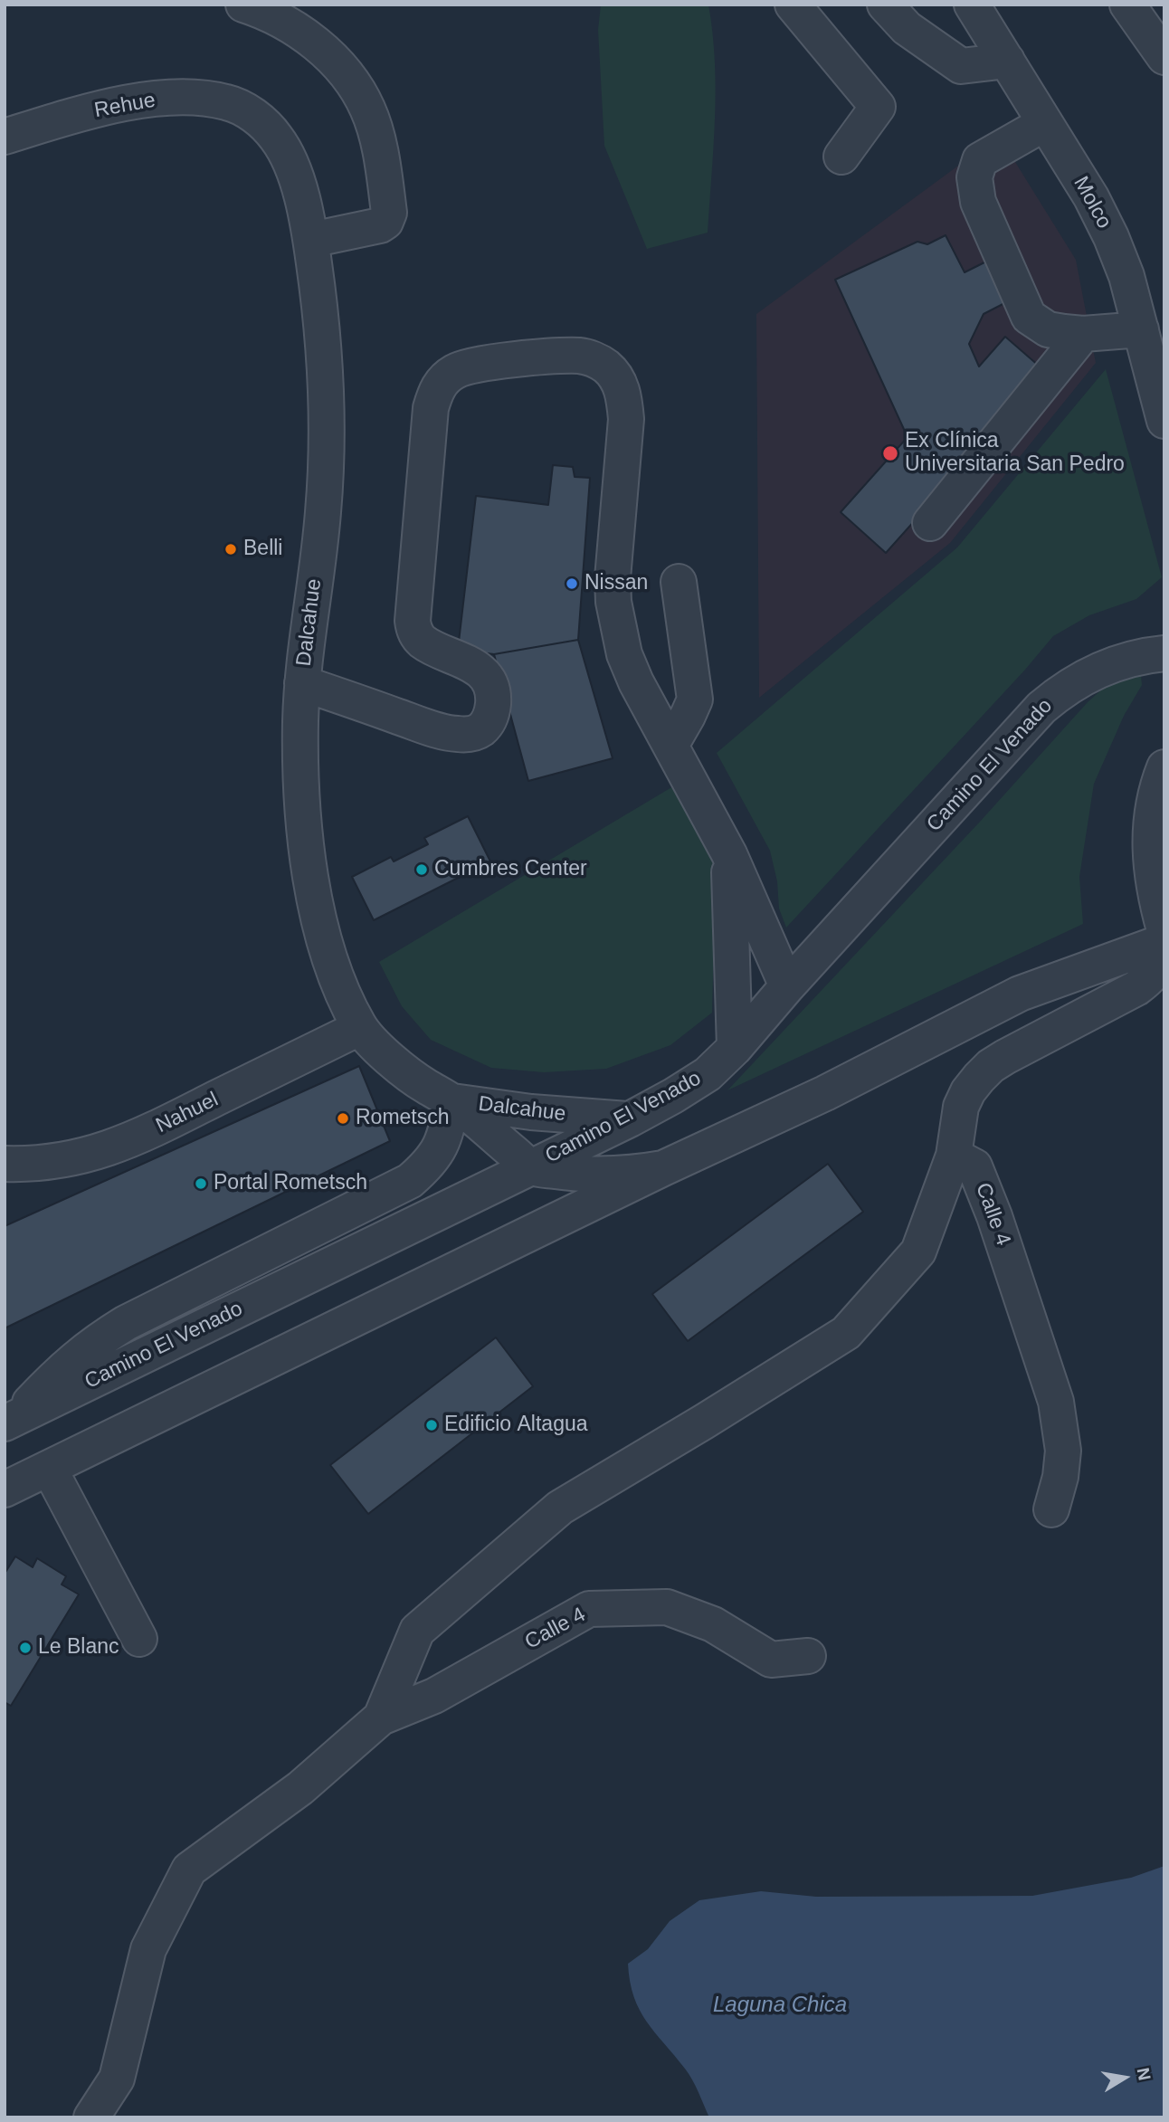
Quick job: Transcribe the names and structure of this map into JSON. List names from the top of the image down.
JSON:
{
  "streets": {
    "street": [
      "Rehue",
      "Molco",
      "Dalcahue",
      "Camino El Venado",
      "Nahuel",
      "Calle 4"
    ]
  },
  "crossings": [
    ["Rehue", "Dalcahue"],
    ["Dalcahue", "Camino El Venado"],
    ["Dalcahue", "Nahuel"]
  ],
  "water": ["Laguna Chica"],
  "places": [
    "Ex Clínica Universitaria San Pedro",
    "Belli",
    "Nissan",
    "Cumbres Center",
    "Rometsch",
    "Portal Rometsch",
    "Edificio Altagua",
    "Le Blanc"
  ],
  "north": "right"
}
